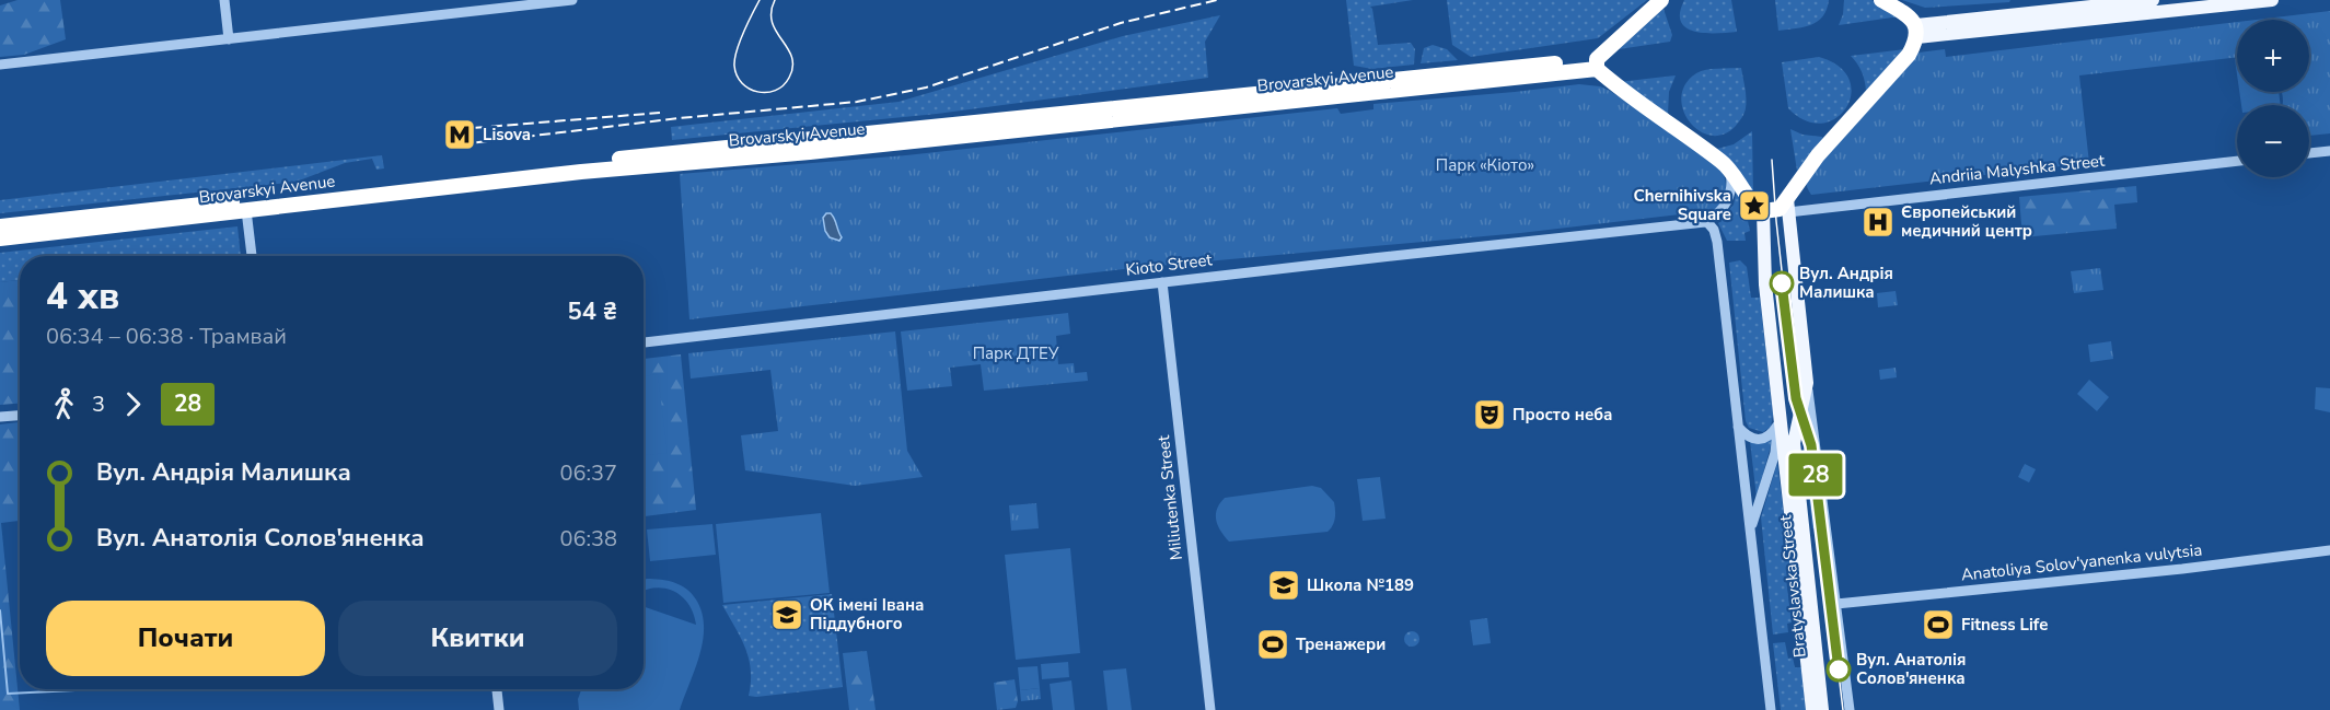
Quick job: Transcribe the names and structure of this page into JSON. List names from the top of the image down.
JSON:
{
  "streets": {
    "highway": ["Brovarskyi Avenue"],
    "main road": ["Bratyslavska Street"],
    "street": [
      "Andriia Malyshka Street",
      "Kioto Street",
      "Miliutenka Street",
      "Anatoliya Solov'yanenka vulytsia"
    ]
  },
  "crossings": [
    ["Andriia Malyshka Street", "Bratyslavska Street"],
    ["Kioto Street", "Miliutenka Street"],
    ["Kioto Street", "Bratyslavska Street"]
  ],
  "parks": ["Парк «Кіото»", "Парк ДТЕУ"],
  "places": {
    "metro station": ["Lisova"],
    "place": ["Chernihivska Square"],
    "hospital": ["Європейський медичний центр"],
    "other": ["Вул. Андрія Малишка", "Вул. Анатолія Солов'яненка"],
    "theatre": ["Просто неба"],
    "school or university": ["Школа №189", "ОК імені Івана Піддубного"],
    "sports": ["Fitness Life", "Тренажери"]
  },
  "lines": ["tram line 28"],
  "page": {
    "on_map": "28",
    "map_buttons": ["+", "−"],
    "heading": ["4 хв", "06:34 – 06:38 · Трамвай", "54 ₴"],
    "legs": ["3", "28"],
    "list": [
      {
        "name": "Вул. Андрія Малишка",
        "value": "06:37"
      },
      {
        "name": "Вул. Анатолія Солов'яненка",
        "value": "06:38"
      }
    ],
    "buttons": ["Почати", "Квитки"]
  }
}
